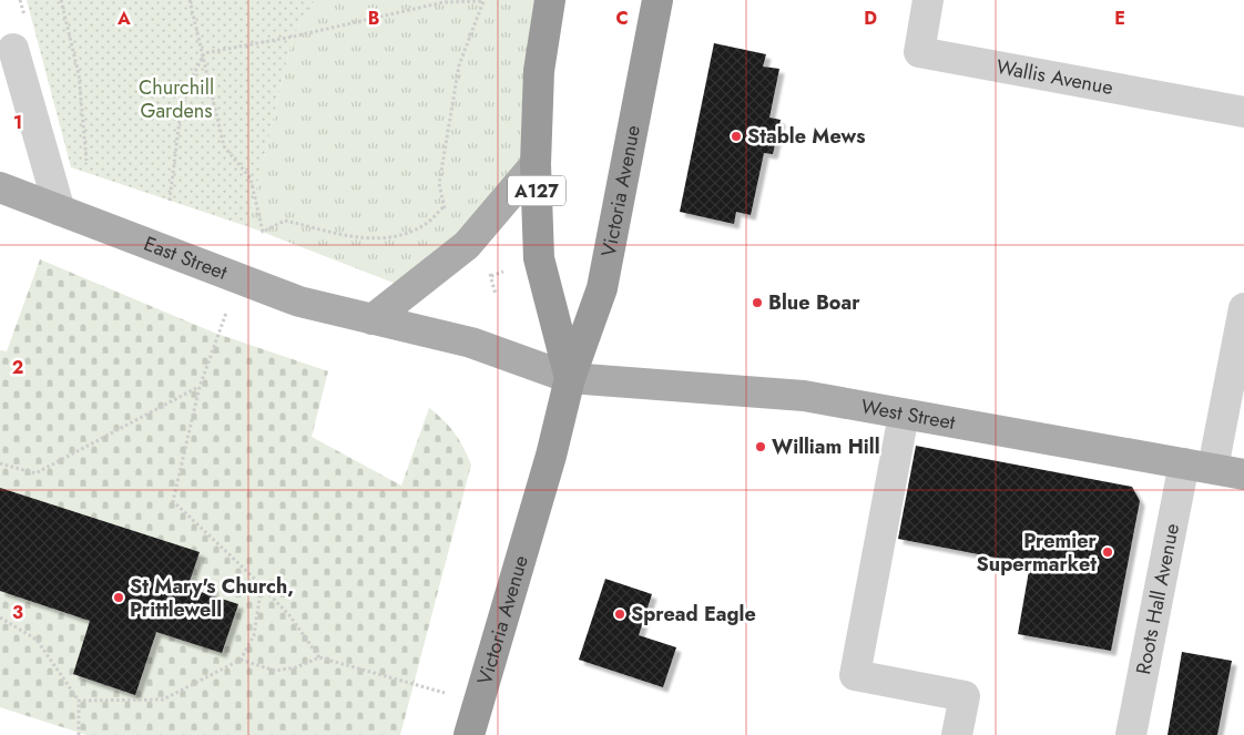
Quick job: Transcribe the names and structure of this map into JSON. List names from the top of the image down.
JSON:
{
  "streets": {
    "highway": ["A127", "Victoria Avenue"],
    "main road": ["East Street", "West Street"],
    "street": ["Wallis Avenue", "Roots Hall Avenue"]
  },
  "crossings": [
    ["Victoria Avenue", "East Street"],
    ["Victoria Avenue", "West Street"],
    ["East Street", "West Street"],
    ["West Street", "Roots Hall Avenue"]
  ],
  "parks": ["Churchill Gardens"],
  "places": [
    "Stable Mews",
    "Blue Boar",
    "William Hill",
    "Premier Supermarket",
    "St Mary's Church, Prittlewell",
    "Spread Eagle"
  ],
  "grid": {
    "columns": [
      "A",
      "B",
      "C",
      "D",
      "E"
    ],
    "rows": ["1", "2", "3"]
  }
}
